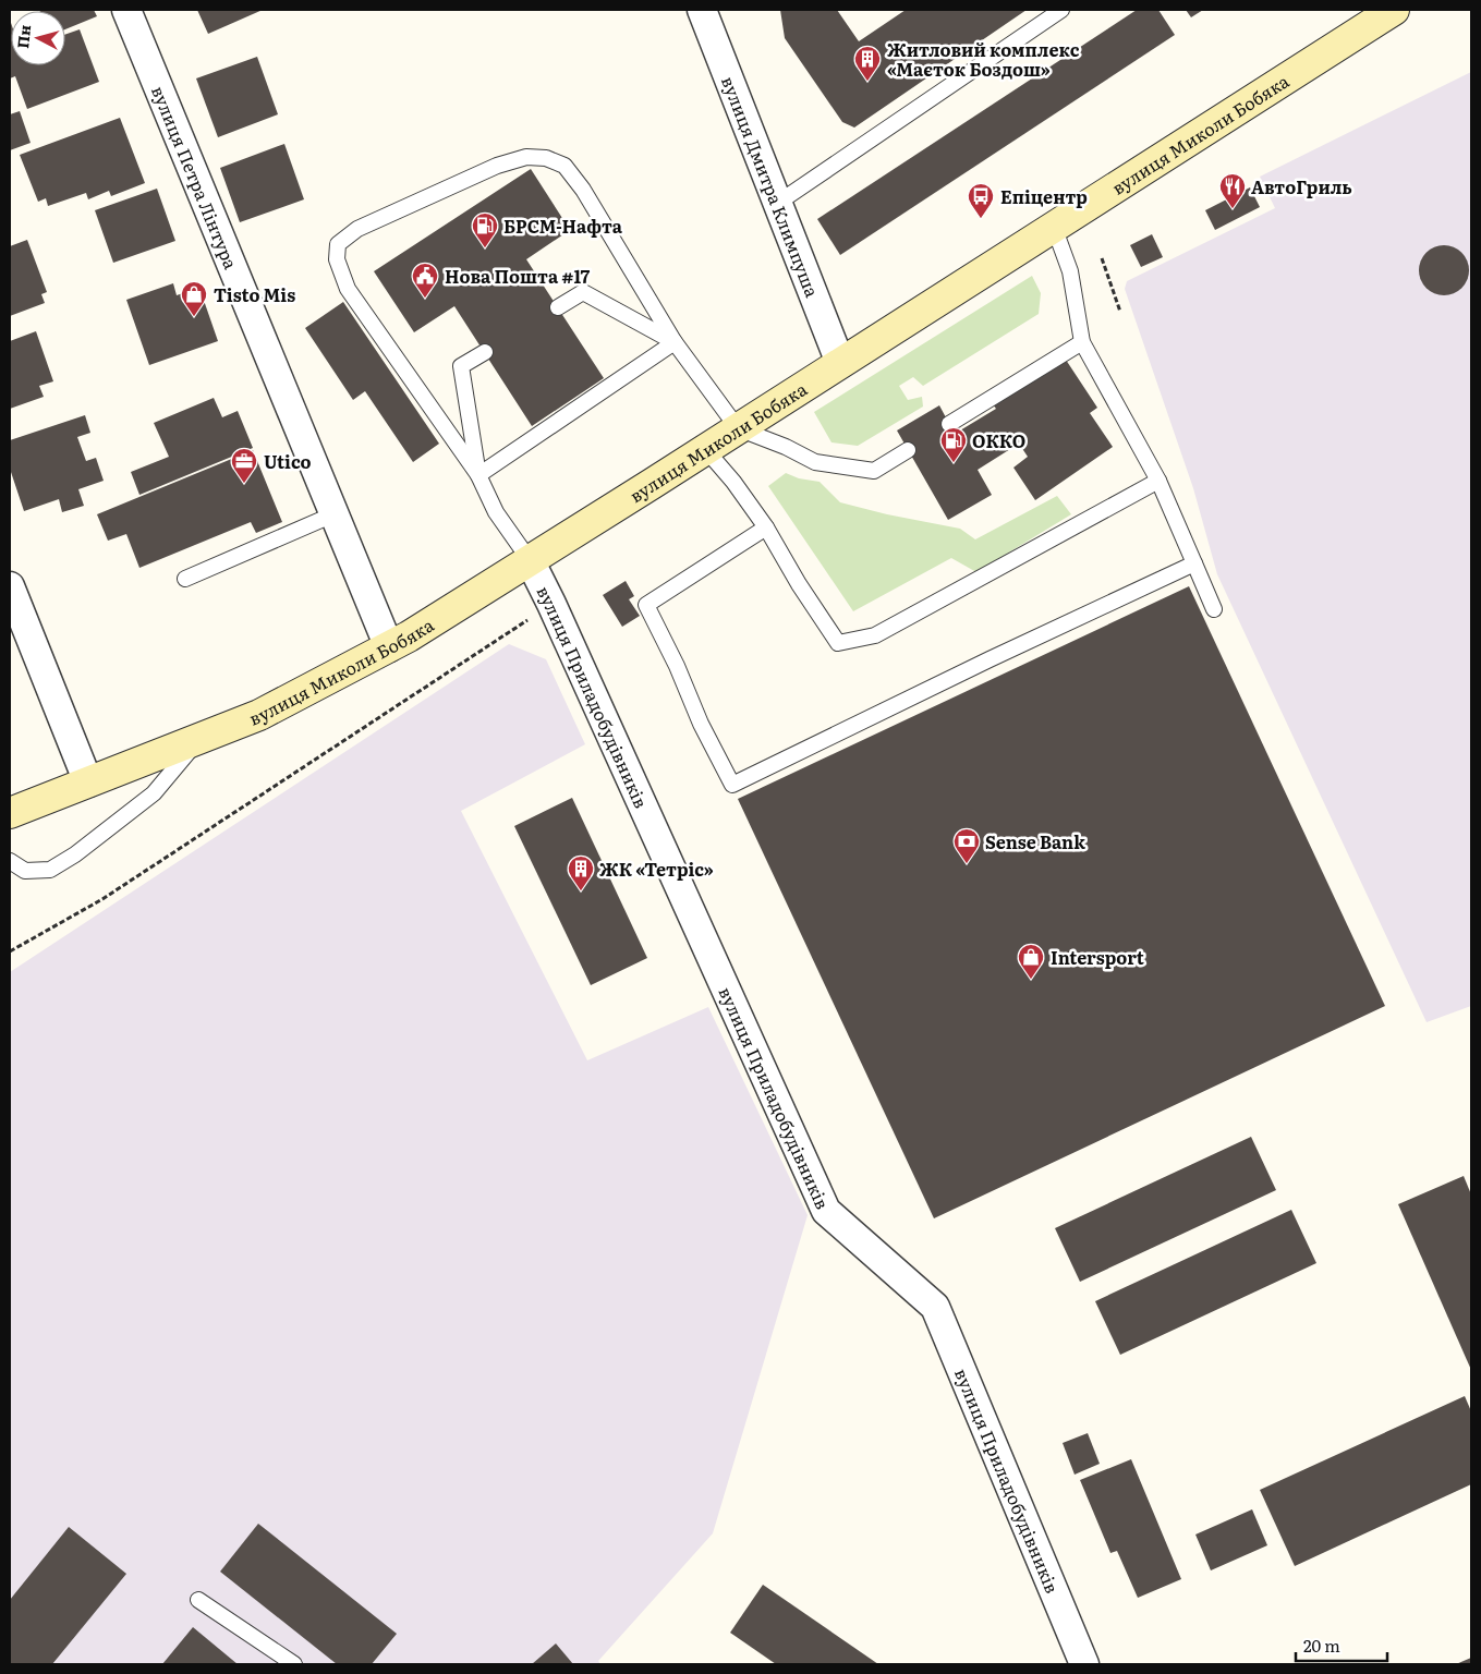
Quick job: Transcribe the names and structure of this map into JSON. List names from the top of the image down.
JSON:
{
  "streets": {
    "street": [
      "вулиця Миколи Бобяка",
      "вулиця Петра Лінтура",
      "вулиця Дмитра Климпуша",
      "вулиця Приладобудівників"
    ]
  },
  "crossings": [
    ["вулиця Миколи Бобяка", "вулиця Петра Лінтура"],
    ["вулиця Миколи Бобяка", "вулиця Дмитра Климпуша"],
    ["вулиця Миколи Бобяка", "вулиця Приладобудівників"]
  ],
  "places": {
    "building": ["Житловий комплекс «Маєток Боздош»", "ЖК «Тетріс»"],
    "restaurant": ["АвтоГриль"],
    "bus stop": ["Епіцентр"],
    "fuel station": ["БРСМ-Нафта", "ОККО"],
    "public building": ["Нова Пошта #17"],
    "shop": ["Tisto Mis", "Intersport"],
    "office": ["Utico"],
    "bank": ["Sense Bank"]
  },
  "scale_bar": "20 m",
  "north": "left"
}
